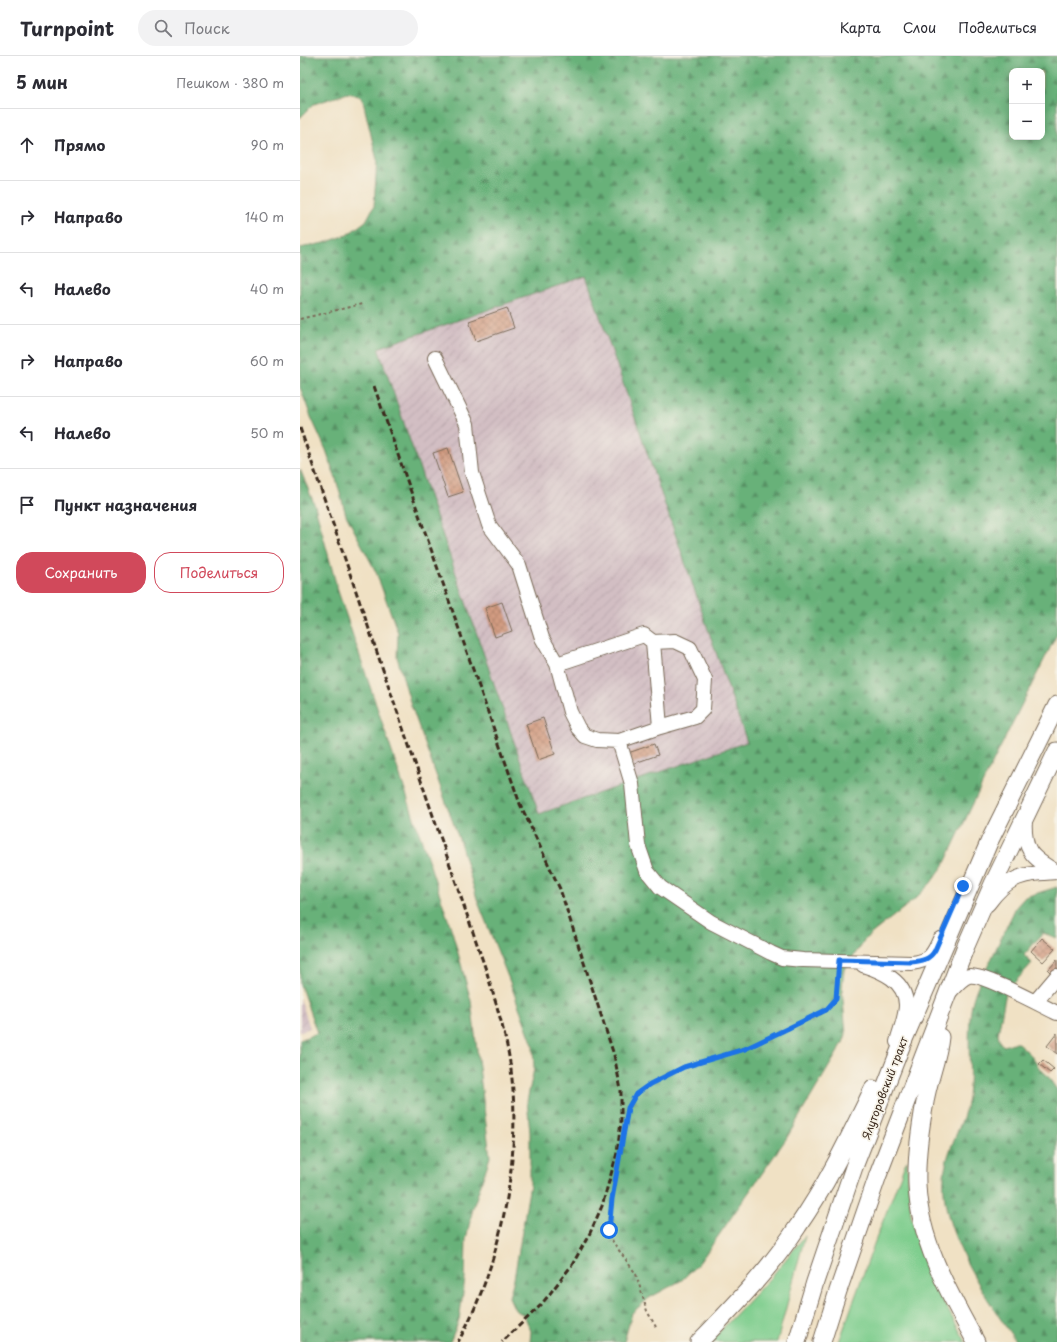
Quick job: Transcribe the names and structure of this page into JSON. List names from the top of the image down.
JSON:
{
  "streets": {
    "main road": ["Ялуторовский тракт"]
  },
  "page": {
    "header": "Turnpoint",
    "search": "Поиск",
    "nav": ["Карта", "Слои", "Поделиться"],
    "heading": ["5 мин", "Пешком · 380 m"],
    "map_buttons": ["+", "−"],
    "list": [
      ["Прямо", "90 m"],
      ["Направо", "140 m"],
      ["Налево", "40 m"],
      ["Направо", "60 m"],
      ["Налево", "50 m"],
      "Пункт назначения"
    ],
    "buttons": ["Сохранить", "Поделиться"]
  }
}
